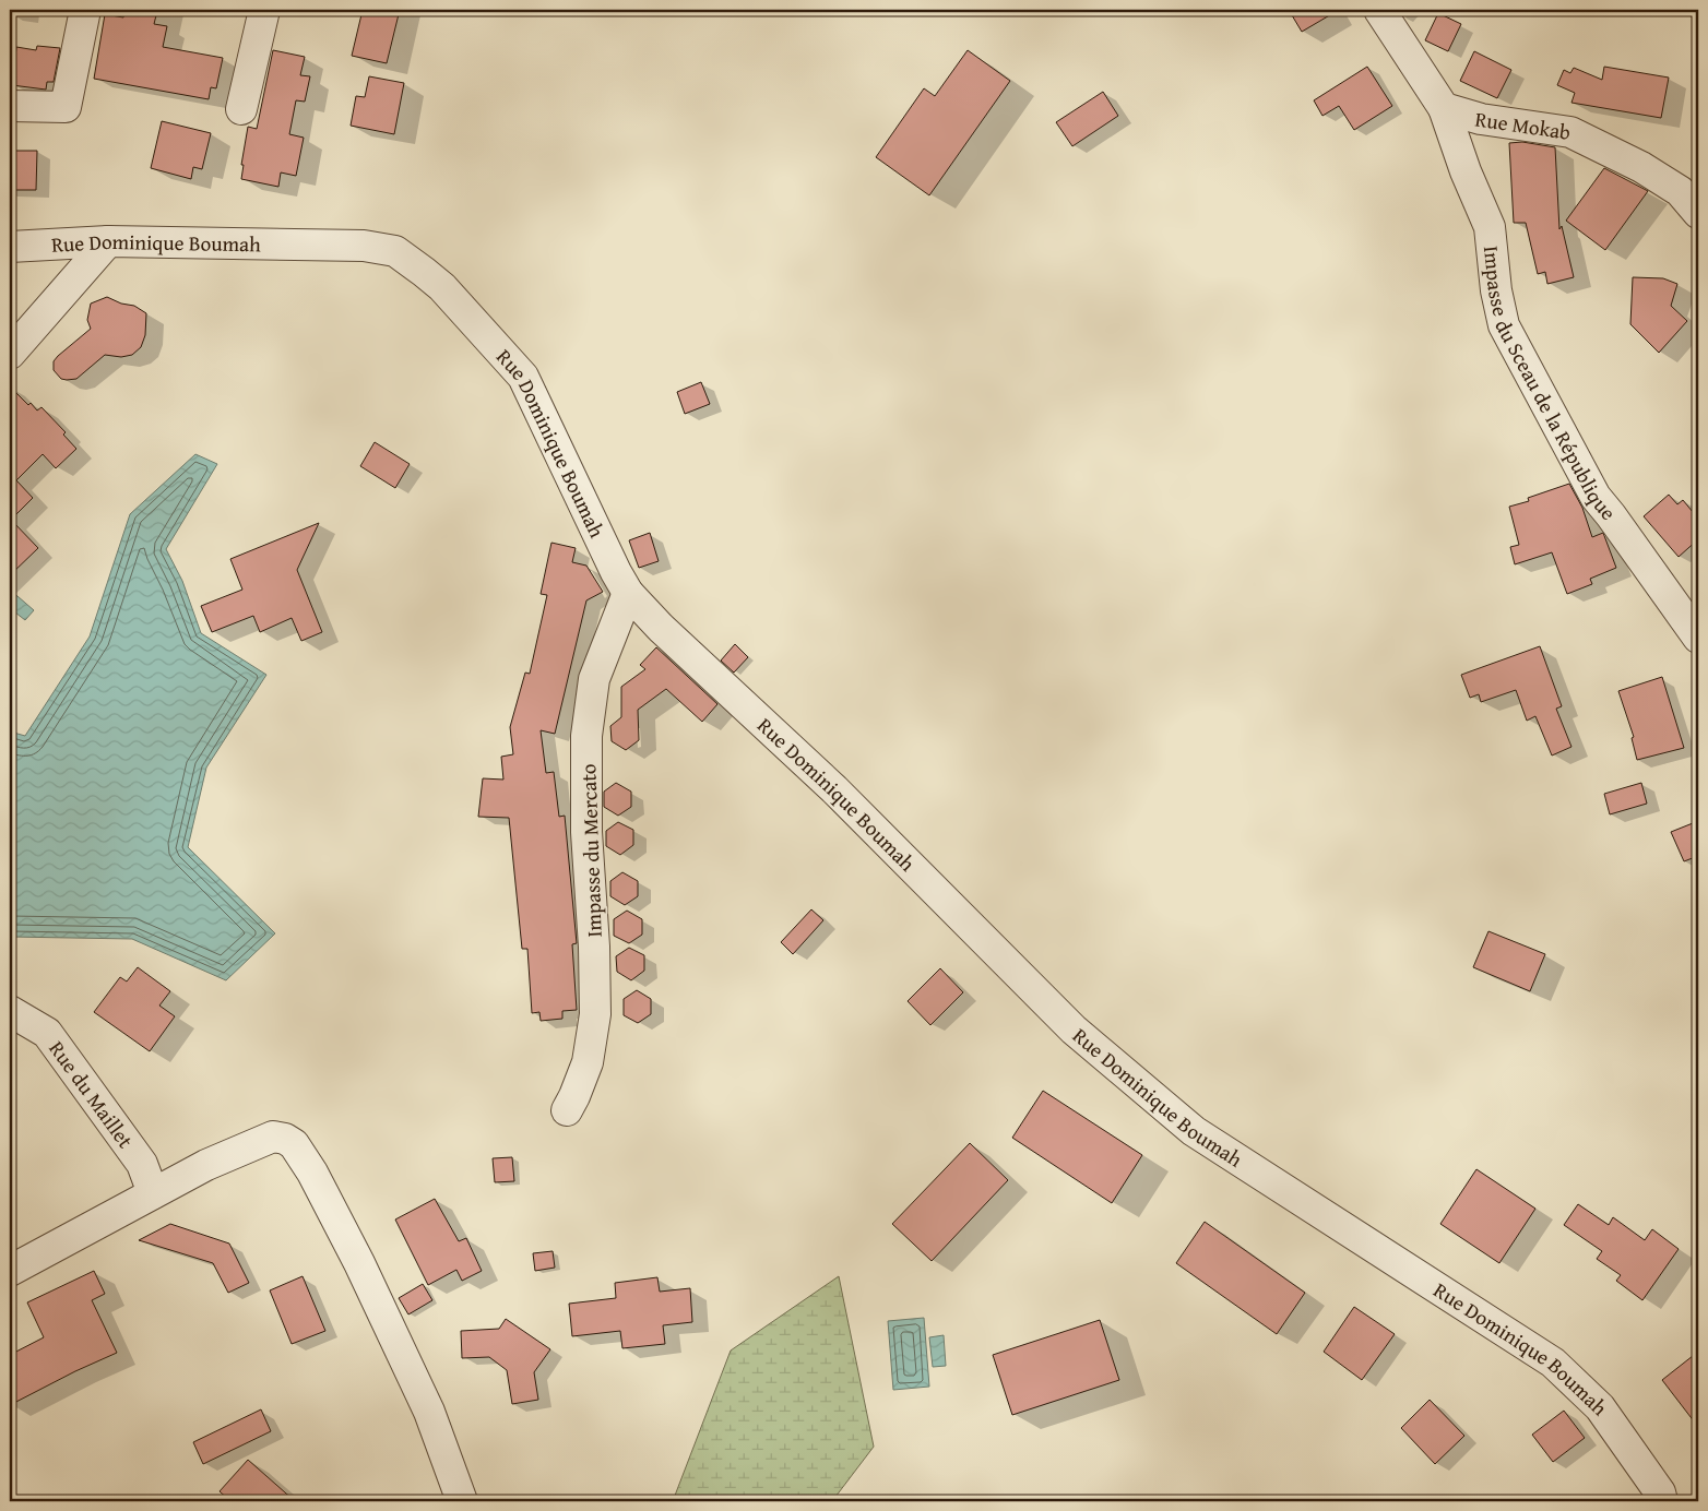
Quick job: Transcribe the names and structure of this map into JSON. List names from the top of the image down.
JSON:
{
  "streets": {
    "street": [
      "Rue Mokab",
      "Rue Dominique Boumah",
      "Impasse du Sceau de la République",
      "Impasse du Mercato",
      "Rue du Maillet"
    ]
  },
  "crossings": [
    ["Rue Mokab", "Impasse du Sceau de la République"],
    ["Rue Dominique Boumah", "Impasse du Mercato"]
  ]
}
